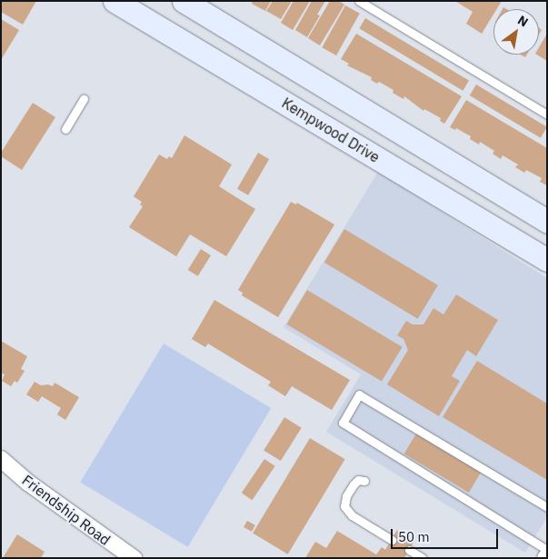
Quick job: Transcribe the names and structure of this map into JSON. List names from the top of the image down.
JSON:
{
  "streets": {
    "main road": ["Kempwood Drive"],
    "street": ["Friendship Road"]
  },
  "scale_bar": "50 m",
  "north": "top right"
}
